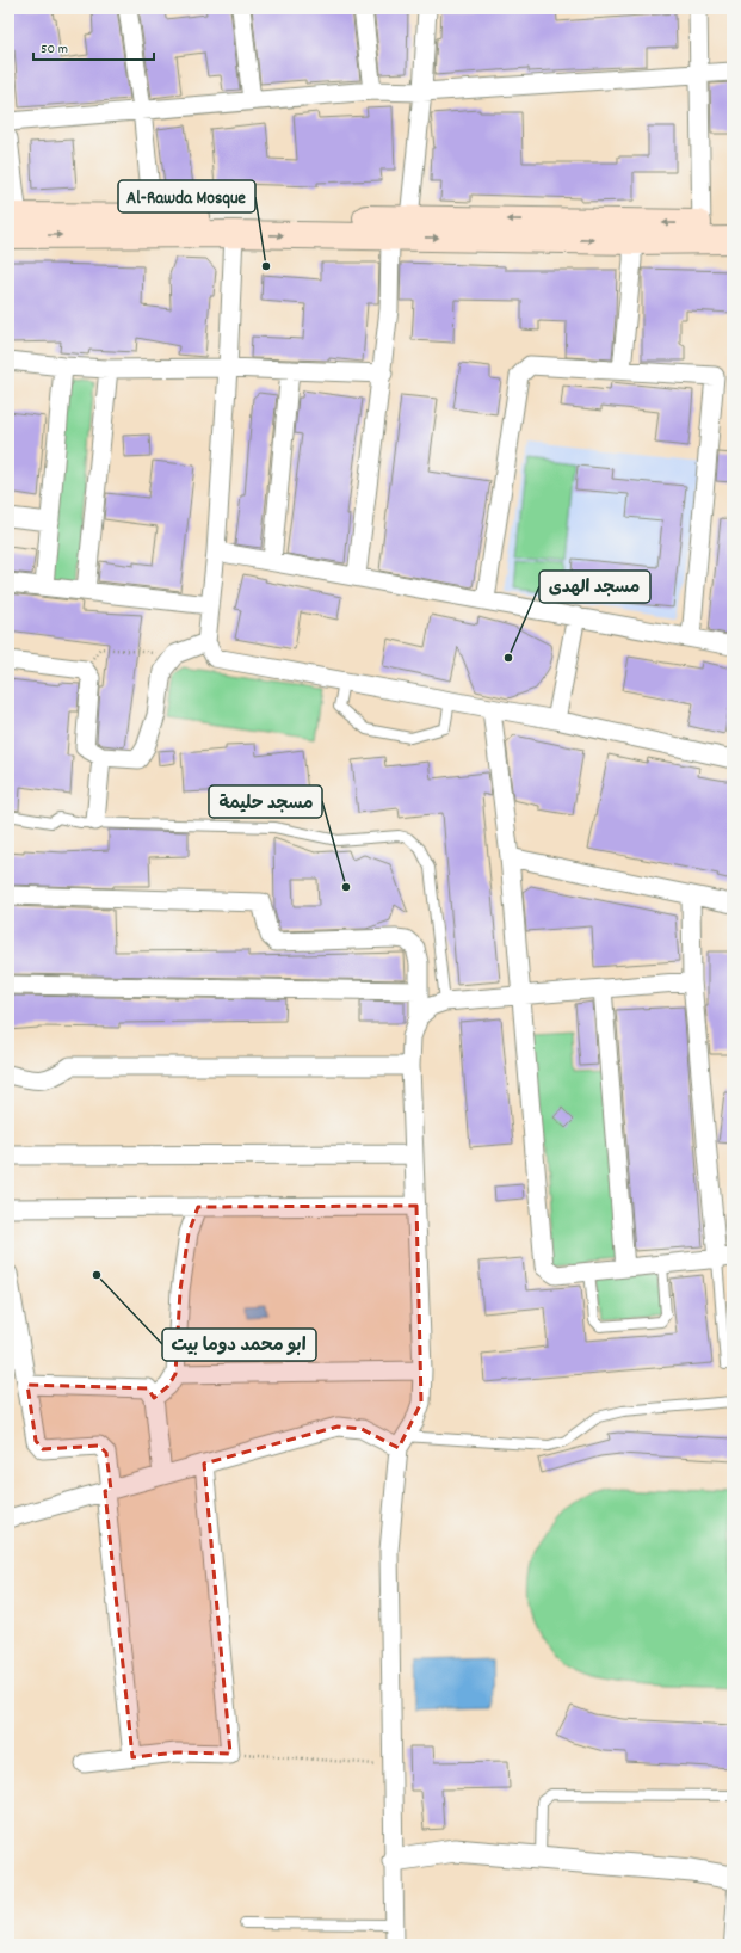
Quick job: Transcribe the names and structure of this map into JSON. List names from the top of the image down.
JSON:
{
  "places": [
    "Al-Rawda Mosque",
    "مسجد الهدى",
    "مسجد حليمة",
    "ابو محمد دوما بيت"
  ],
  "scale_bar": "50 m"
}
